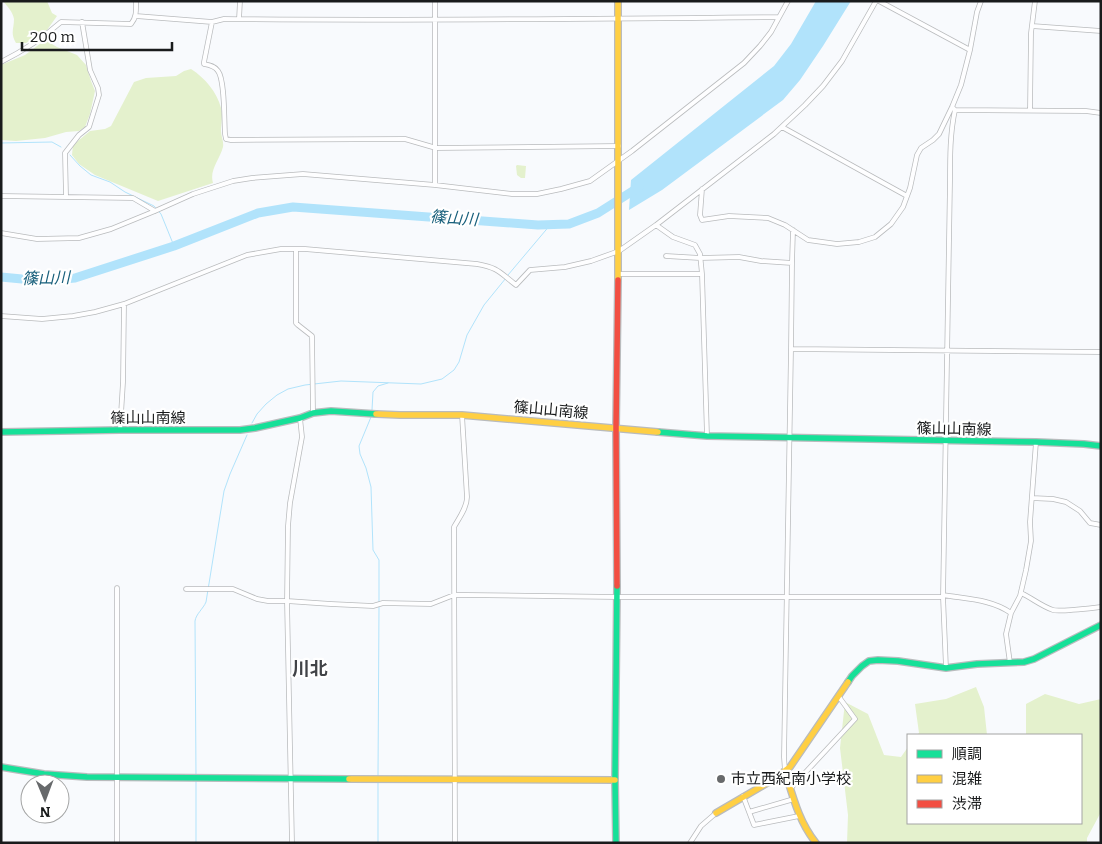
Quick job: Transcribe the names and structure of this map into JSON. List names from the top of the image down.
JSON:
{
  "streets": {
    "street": ["篠山山南線"]
  },
  "districts": ["川北"],
  "water": ["篠山川"],
  "places": ["市立西紀南小学校"],
  "legend": ["順調", "混雑", "渋滞"],
  "scale_bar": "200 m",
  "north": "bottom"
}
